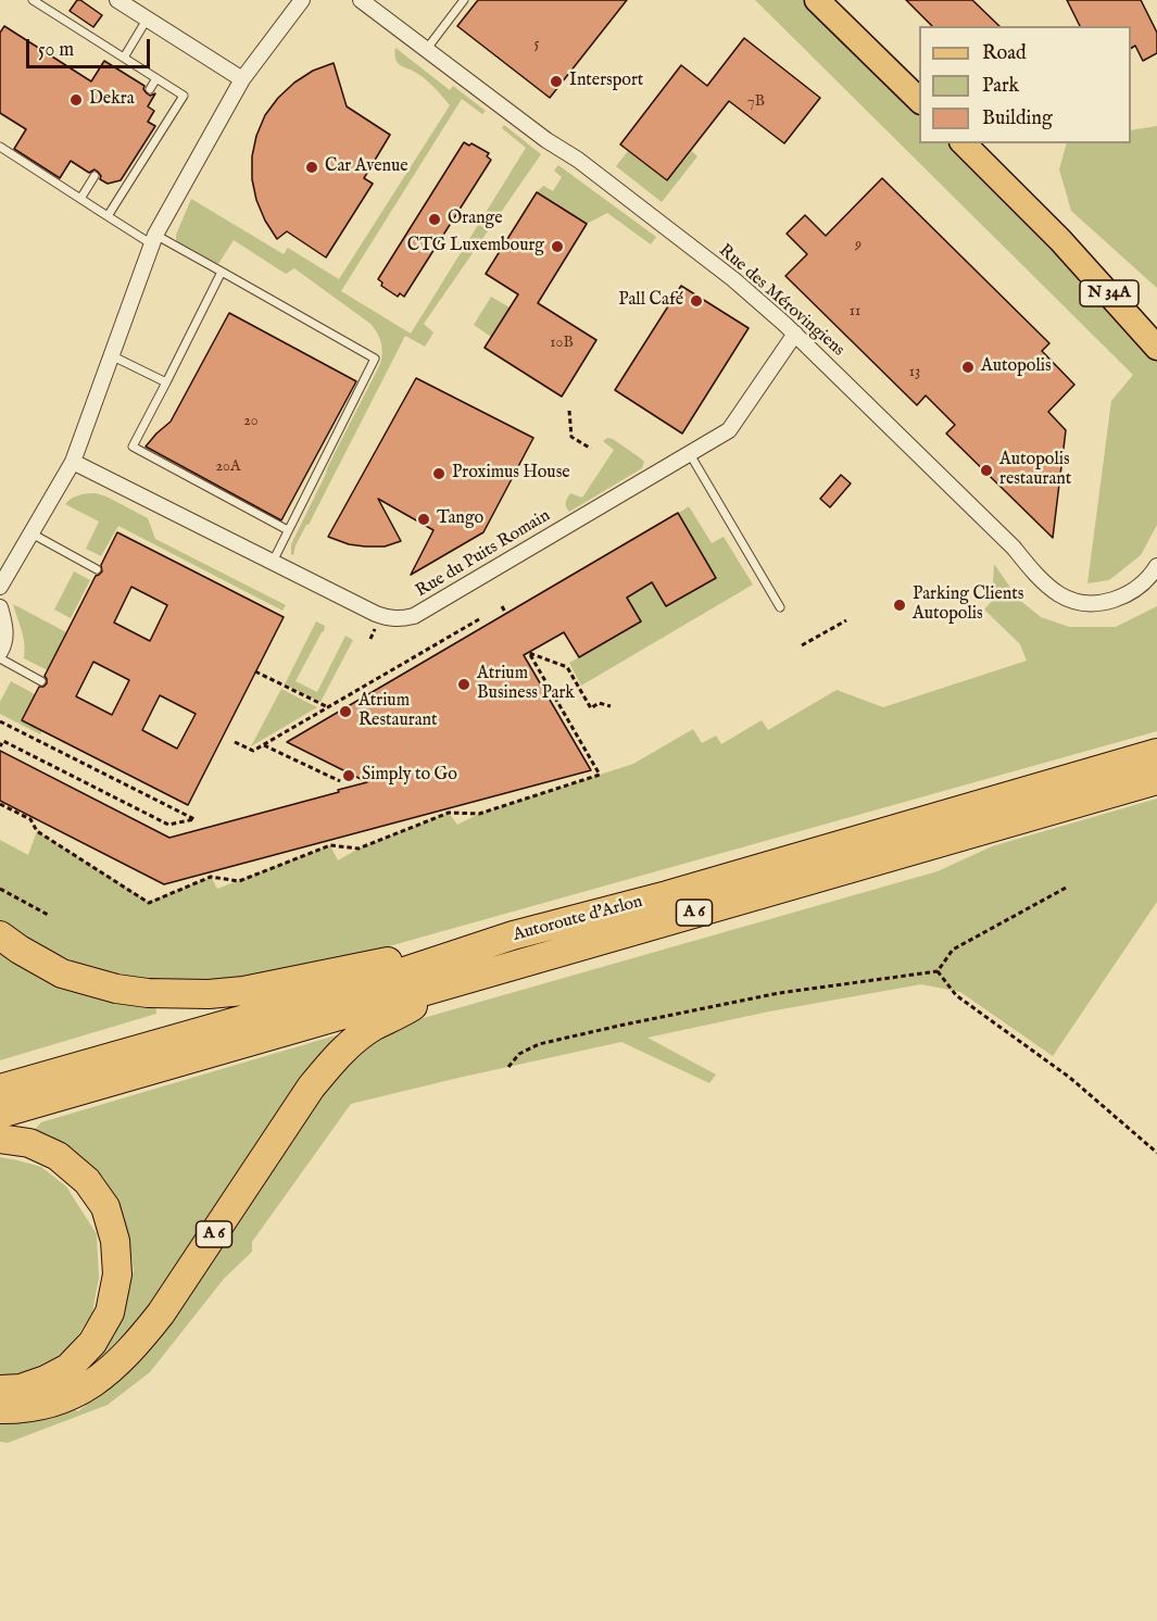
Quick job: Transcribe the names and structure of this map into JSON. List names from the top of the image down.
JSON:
{
  "streets": {
    "highway": ["A 6", "Autoroute d'Arlon"],
    "main road": ["N 34A"],
    "street": ["Rue des Mérovingiens", "Rue du Puits Romain"]
  },
  "crossings": [
    ["Rue des Mérovingiens", "Rue du Puits Romain"],
    ["A 6", "Autoroute d'Arlon"]
  ],
  "places": [
    "Intersport",
    "Dekra",
    "Car Avenue",
    "Orange",
    "CTG Luxembourg",
    "Pall Café",
    "Autopolis",
    "Autopolis restaurant",
    "Proximus House",
    "Tango",
    "Parking Clients Autopolis",
    "Atrium Business Park",
    "Atrium Restaurant",
    "Simply to Go"
  ],
  "house_numbers": [
    "5",
    "7B",
    "9",
    "11",
    "10B",
    "13",
    "20",
    "20A"
  ],
  "legend": ["Road", "Park", "Building"],
  "scale_bar": "50 m"
}
